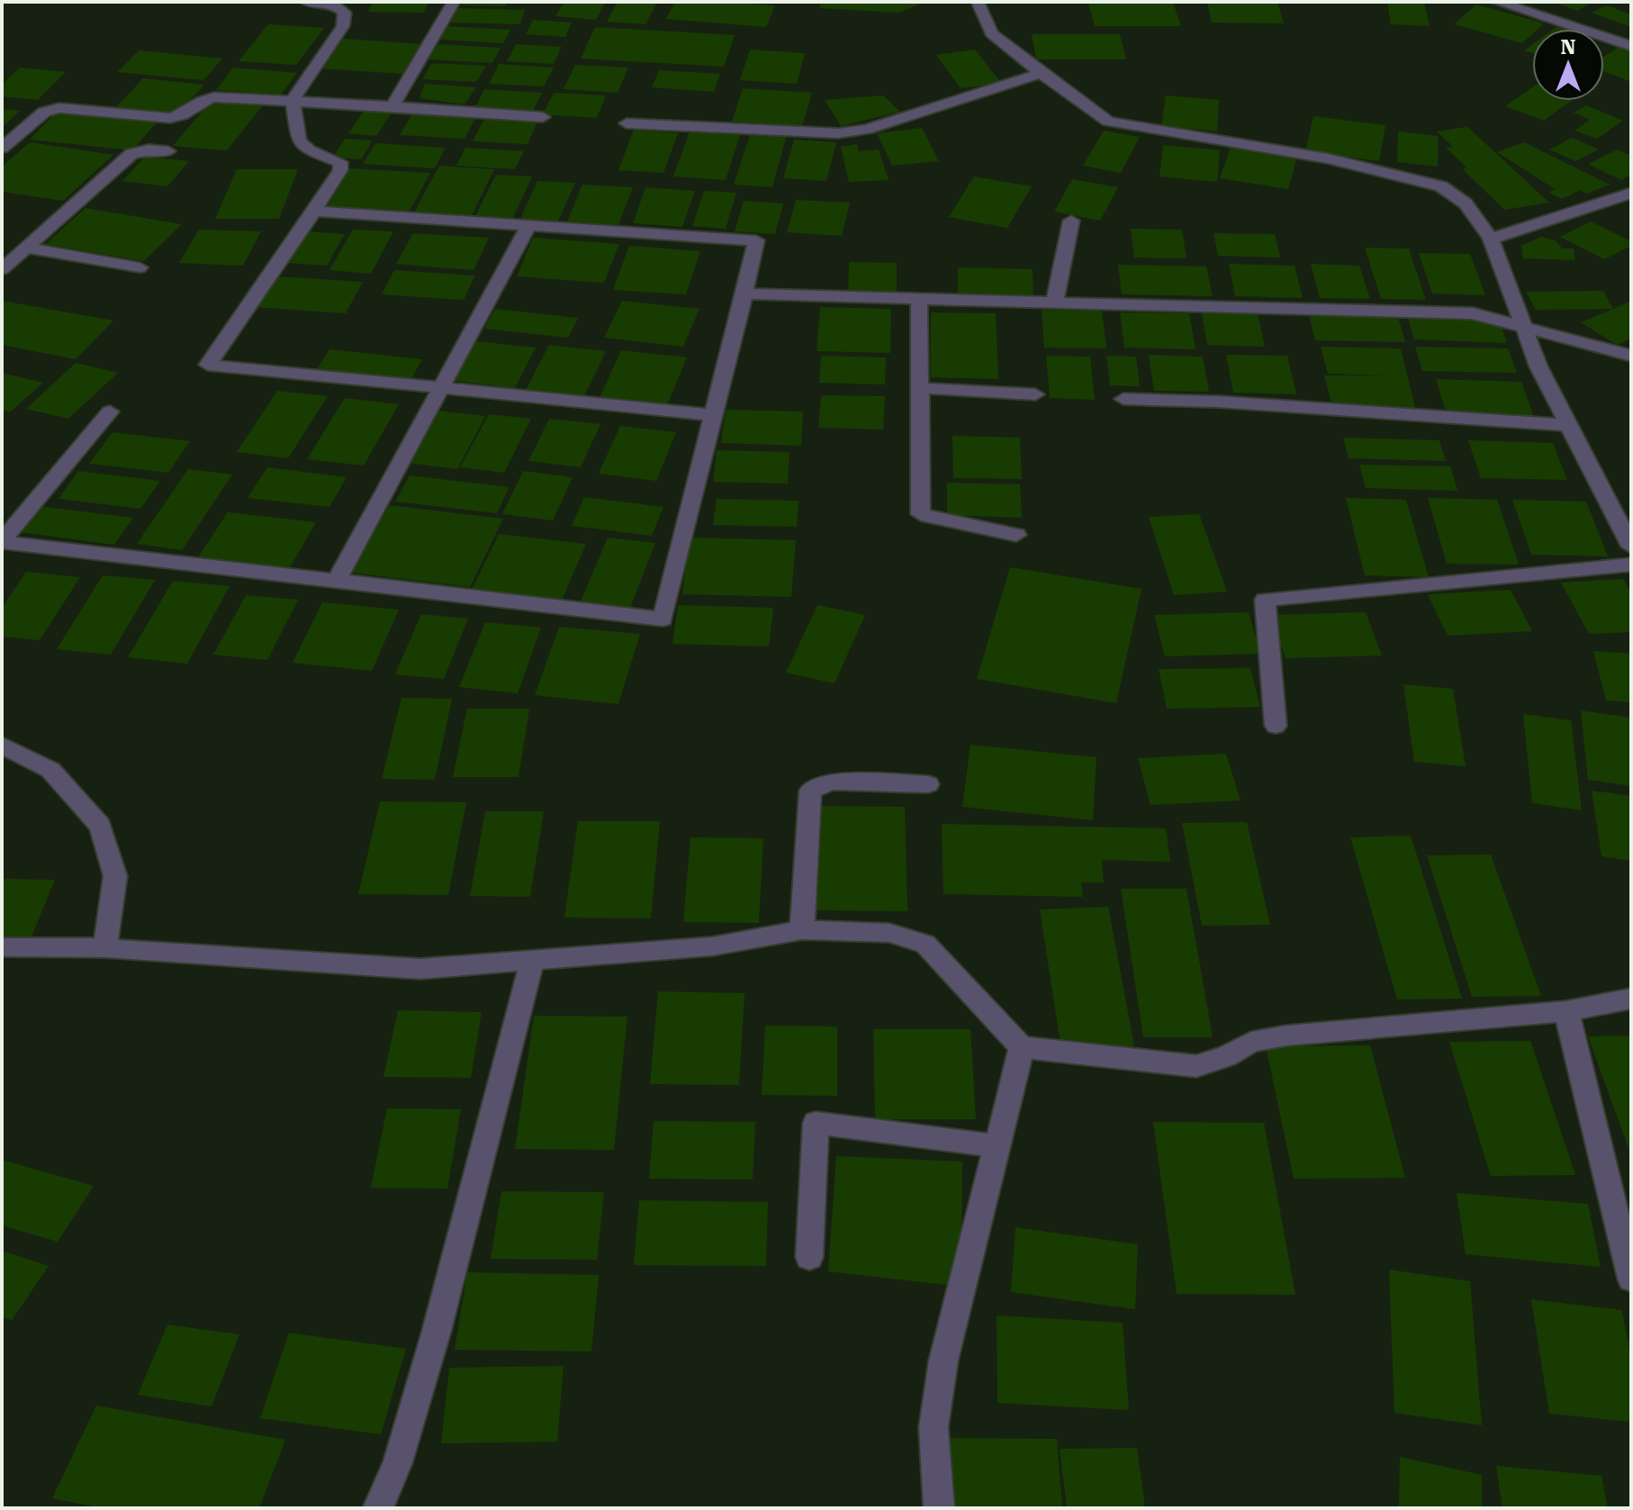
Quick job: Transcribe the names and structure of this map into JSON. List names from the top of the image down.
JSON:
{
  "north": "top"
}
